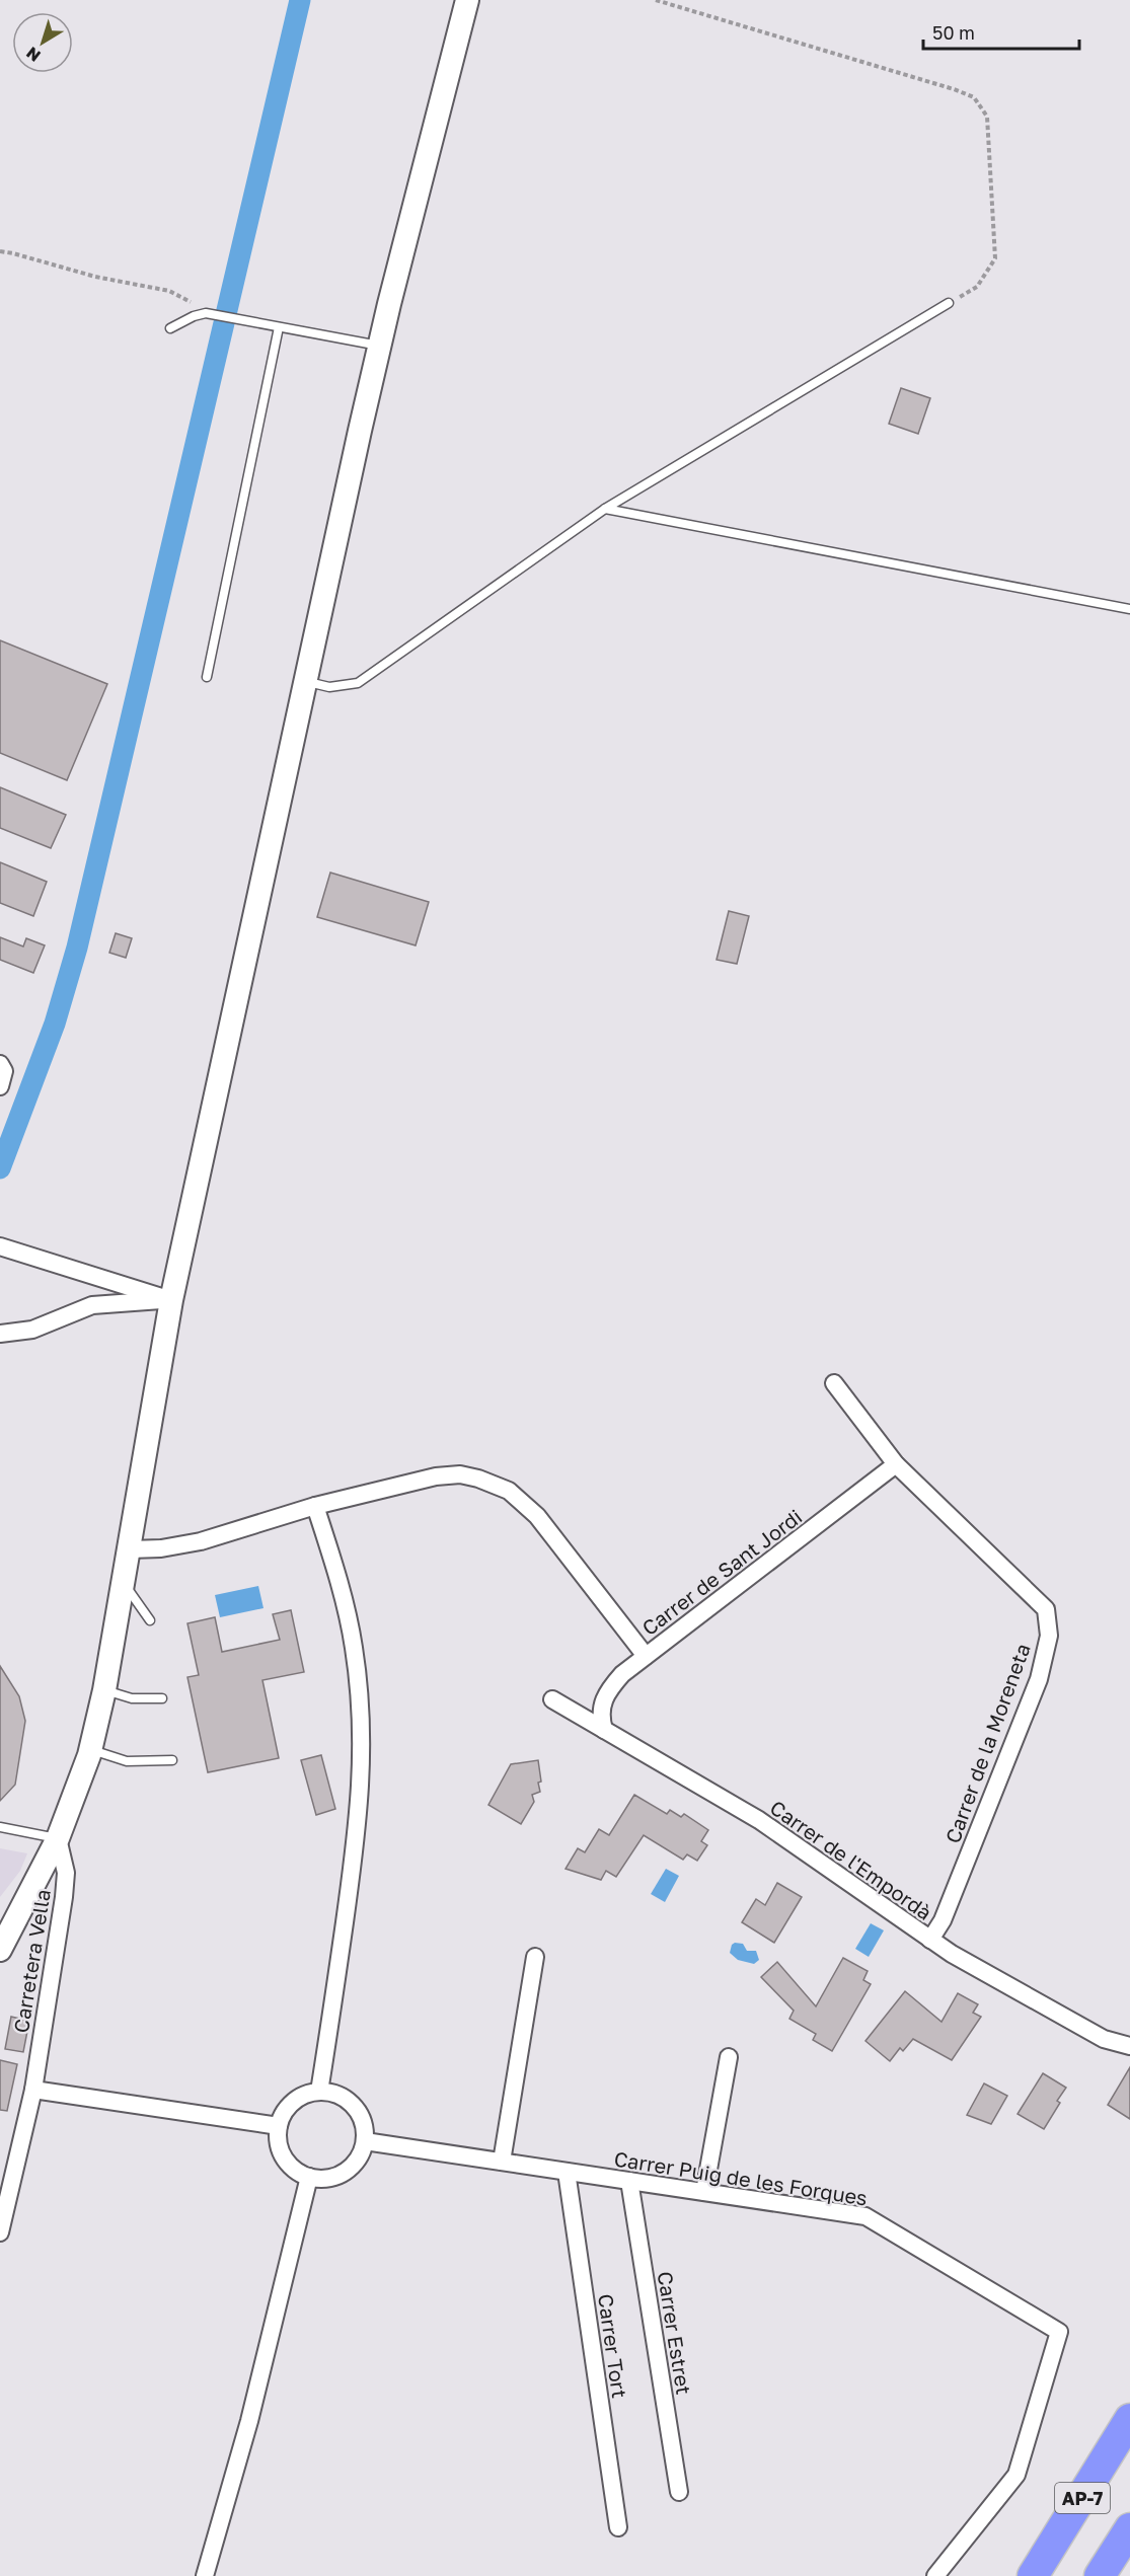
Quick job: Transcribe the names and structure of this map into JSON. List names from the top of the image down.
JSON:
{
  "streets": {
    "highway": ["AP-7"],
    "street": [
      "Carrer de Sant Jordi",
      "Carrer de la Moreneta",
      "Carrer de l'Empordà",
      "Carretera Vella",
      "Carrer Puig de les Forques",
      "Carrer Estret",
      "Carrer Tort"
    ]
  },
  "crossings": [
    ["Carrer de Sant Jordi", "Carrer de la Moreneta"],
    ["Carrer de Sant Jordi", "Carrer de l'Empordà"],
    ["Carrer de la Moreneta", "Carrer de l'Empordà"],
    ["Carrer Puig de les Forques", "Carrer Estret"],
    ["Carrer Puig de les Forques", "Carrer Tort"]
  ],
  "scale_bar": "50 m",
  "north": "bottom left"
}
